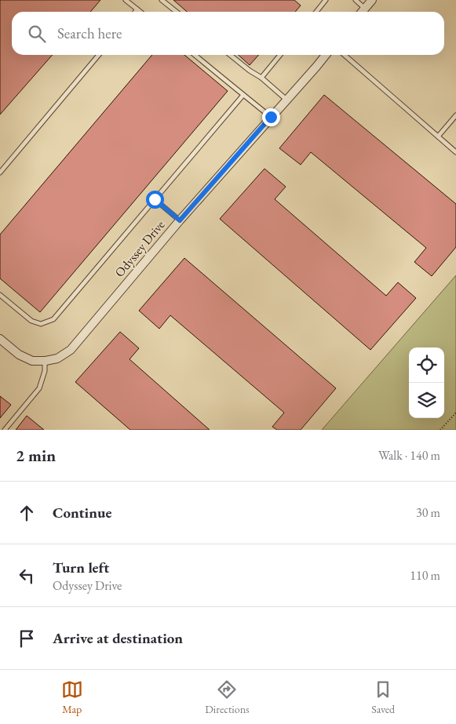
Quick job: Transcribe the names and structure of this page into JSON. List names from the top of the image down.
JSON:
{
  "streets": {
    "street": ["Odyssey Drive"]
  },
  "page": {
    "search": "Search here",
    "heading": ["2 min", "Walk · 140 m"],
    "list": [
      ["Continue", "30 m"],
      ["Turn left", "Odyssey Drive", "110 m"],
      "Arrive at destination"
    ],
    "nav": ["Map", "Directions", "Saved"]
  }
}
